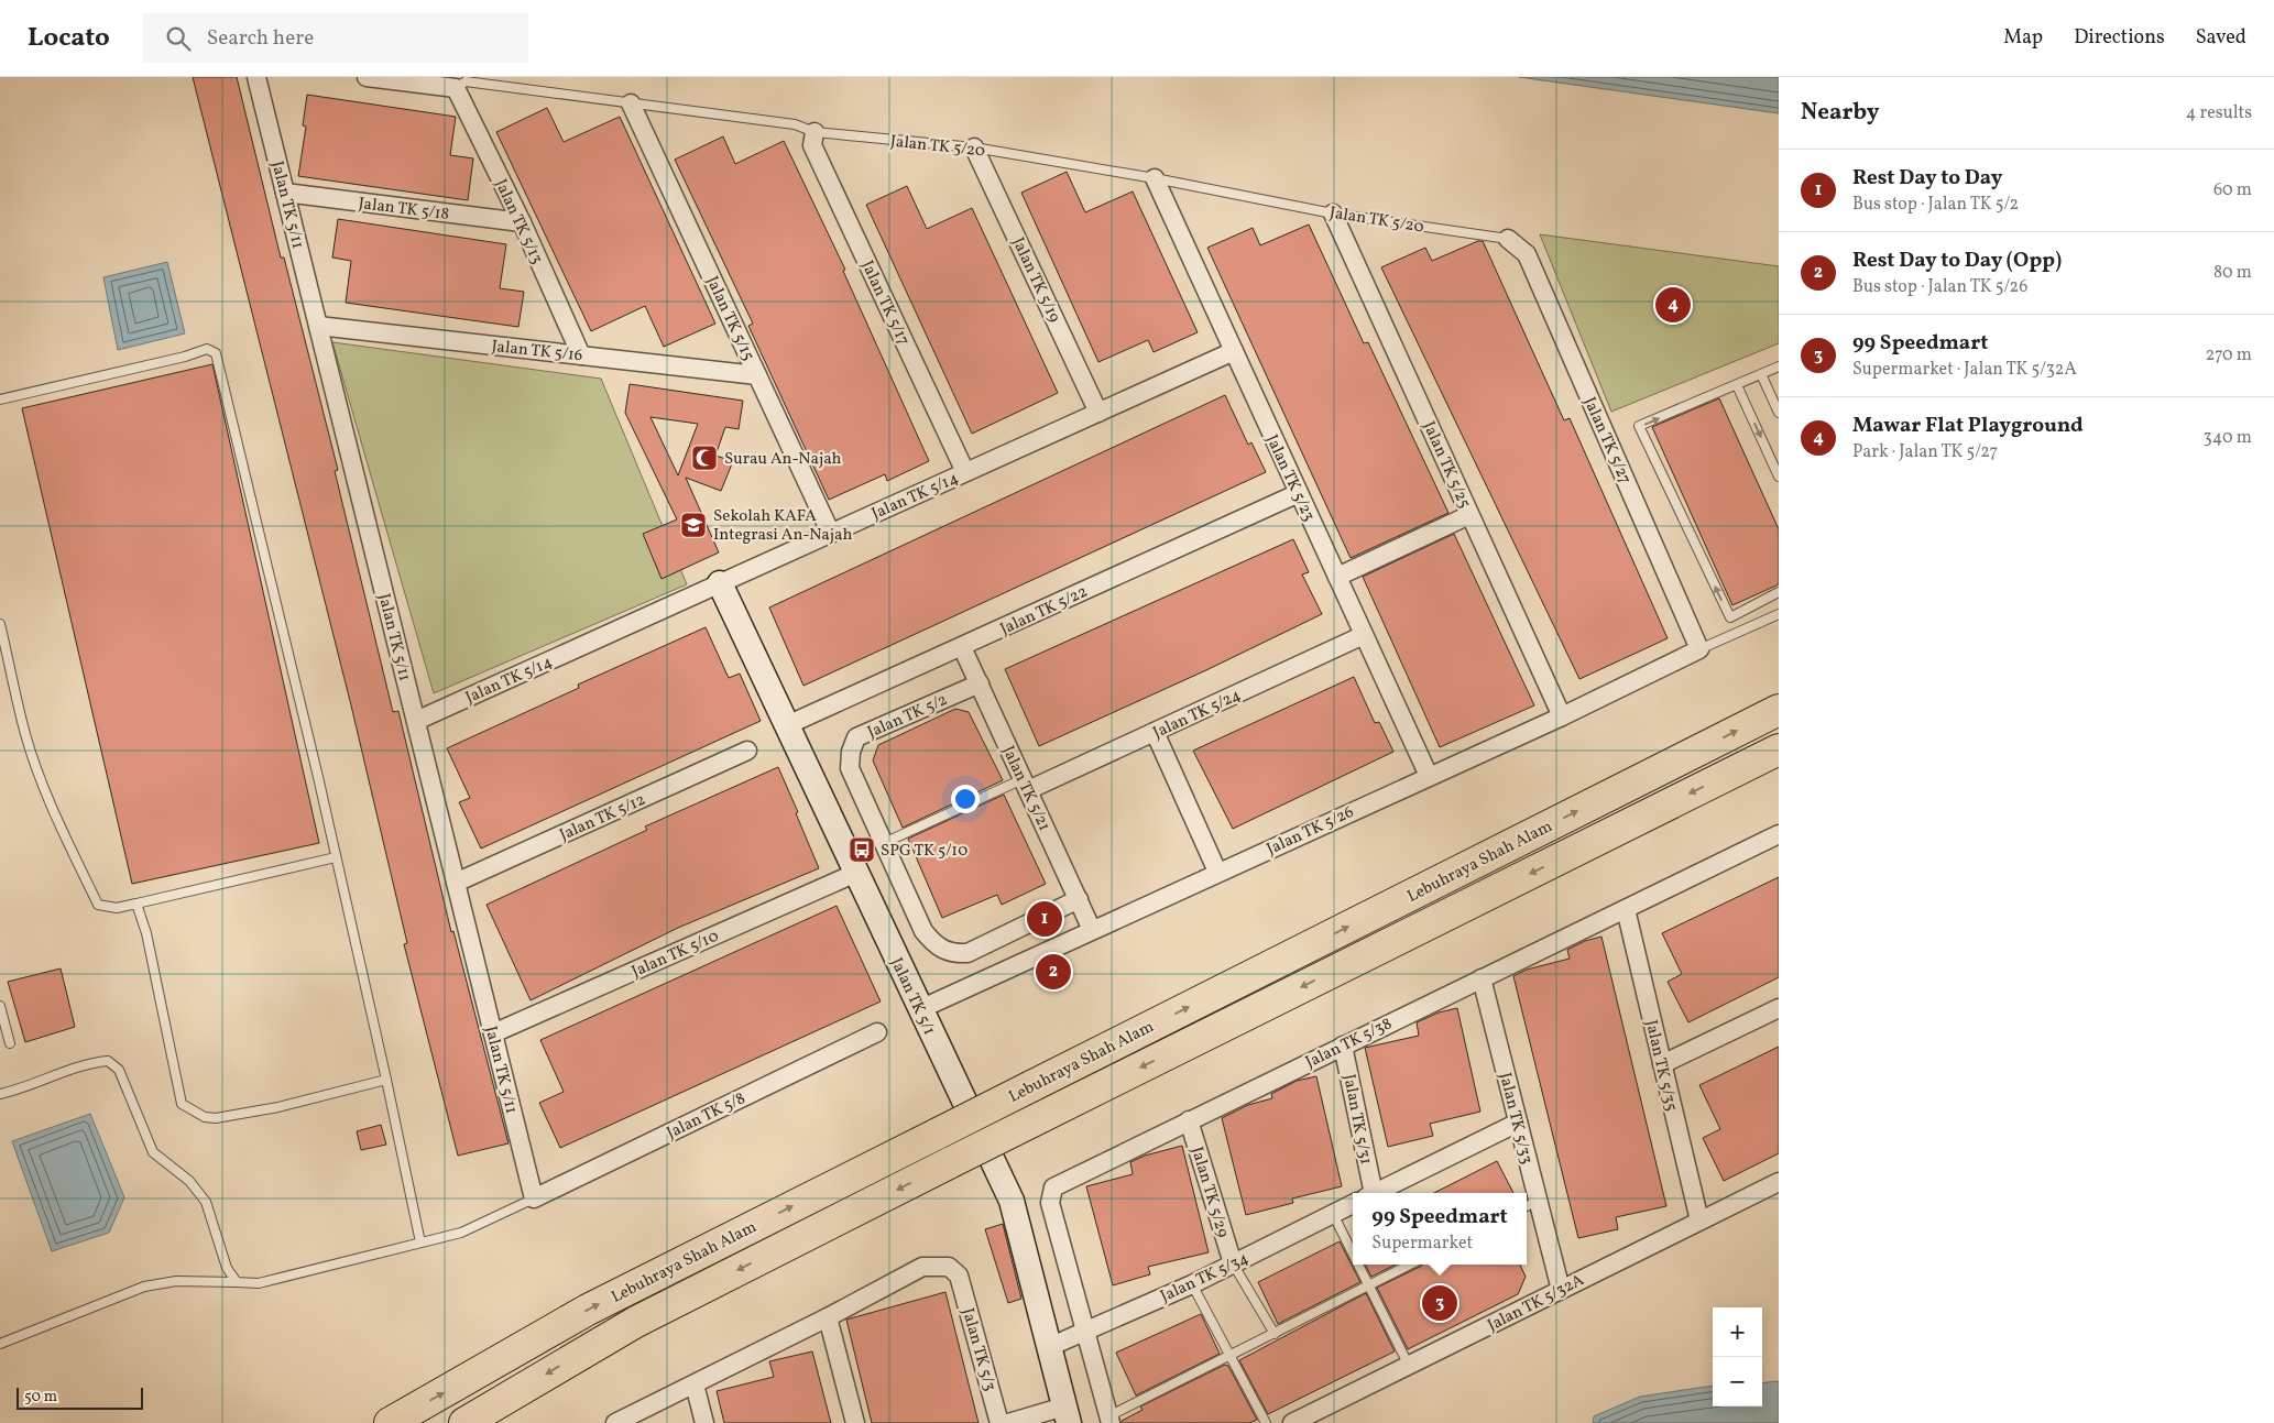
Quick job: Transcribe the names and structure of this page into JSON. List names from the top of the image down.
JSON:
{
  "streets": {
    "highway": ["Lebuhraya Shah Alam"],
    "street": [
      "Jalan TK 5/20",
      "Jalan TK 5/11",
      "Jalan TK 5/18",
      "Jalan TK 5/13",
      "Jalan TK 5/19",
      "Jalan TK 5/17",
      "Jalan TK 5/15",
      "Jalan TK 5/16",
      "Jalan TK 5/27",
      "Jalan TK 5/25",
      "Jalan TK 5/23",
      "Jalan TK 5/14",
      "Jalan TK 5/22",
      "Jalan TK 5/24",
      "Jalan TK 5/2",
      "Jalan TK 5/21",
      "Jalan TK 5/12",
      "Jalan TK 5/26",
      "Jalan TK 5/10",
      "Jalan TK 5/1",
      "Jalan TK 5/38",
      "Jalan TK 5/35",
      "Jalan TK 5/8",
      "Jalan TK 5/33",
      "Jalan TK 5/31",
      "Jalan TK 5/29",
      "Jalan TK 5/34",
      "Jalan TK 5/32A",
      "Jalan TK 5/3"
    ]
  },
  "crossings": [
    ["Jalan TK 5/20", "Jalan TK 5/13"],
    ["Jalan TK 5/20", "Jalan TK 5/19"],
    ["Jalan TK 5/20", "Jalan TK 5/17"],
    ["Jalan TK 5/20", "Jalan TK 5/15"],
    ["Jalan TK 5/20", "Jalan TK 5/27"],
    ["Jalan TK 5/20", "Jalan TK 5/25"],
    ["Jalan TK 5/20", "Jalan TK 5/23"],
    ["Jalan TK 5/11", "Jalan TK 5/18"],
    ["Jalan TK 5/11", "Jalan TK 5/16"],
    ["Jalan TK 5/11", "Jalan TK 5/14"],
    ["Jalan TK 5/11", "Jalan TK 5/12"],
    ["Jalan TK 5/11", "Jalan TK 5/10"],
    ["Jalan TK 5/11", "Jalan TK 5/8"],
    ["Jalan TK 5/18", "Jalan TK 5/13"],
    ["Jalan TK 5/13", "Jalan TK 5/16"],
    ["Jalan TK 5/19", "Jalan TK 5/14"],
    ["Jalan TK 5/17", "Jalan TK 5/14"],
    ["Jalan TK 5/15", "Jalan TK 5/16"],
    ["Jalan TK 5/15", "Jalan TK 5/14"],
    ["Jalan TK 5/27", "Jalan TK 5/26"],
    ["Jalan TK 5/25", "Jalan TK 5/26"],
    ["Jalan TK 5/23", "Jalan TK 5/14"],
    ["Jalan TK 5/23", "Jalan TK 5/22"],
    ["Jalan TK 5/23", "Jalan TK 5/24"],
    ["Jalan TK 5/23", "Jalan TK 5/26"],
    ["Jalan TK 5/14", "Jalan TK 5/1"],
    ["Jalan TK 5/22", "Jalan TK 5/21"],
    ["Jalan TK 5/22", "Jalan TK 5/1"],
    ["Jalan TK 5/24", "Jalan TK 5/21"],
    ["Jalan TK 5/2", "Jalan TK 5/21"],
    ["Jalan TK 5/21", "Jalan TK 5/26"],
    ["Jalan TK 5/26", "Jalan TK 5/1"],
    ["Jalan TK 5/10", "Jalan TK 5/1"],
    ["Jalan TK 5/1", "Jalan TK 5/34"],
    ["Jalan TK 5/38", "Jalan TK 5/35"],
    ["Jalan TK 5/38", "Jalan TK 5/33"],
    ["Jalan TK 5/38", "Jalan TK 5/31"],
    ["Jalan TK 5/38", "Jalan TK 5/29"],
    ["Jalan TK 5/38", "Jalan TK 5/34"],
    ["Jalan TK 5/35", "Jalan TK 5/32A"],
    ["Jalan TK 5/33", "Jalan TK 5/34"],
    ["Jalan TK 5/33", "Jalan TK 5/32A"],
    ["Jalan TK 5/29", "Jalan TK 5/34"]
  ],
  "places": {
    "mosque": ["Surau An-Najah"],
    "school or university": ["Sekolah KAFA Integrasi An-Najah"],
    "bus stop": ["SPG TK 5/10"]
  },
  "scale_bar": "50 m",
  "page": {
    "header": "Locato",
    "search": "Search here",
    "nav": ["Map", "Directions", "Saved"],
    "heading": ["Nearby", "4 results"],
    "list": [
      {
        "mark": "1",
        "name": "Rest Day to Day",
        "note": "Bus stop · Jalan TK 5/2",
        "value": "60 m"
      },
      {
        "mark": "2",
        "name": "Rest Day to Day (Opp)",
        "note": "Bus stop · Jalan TK 5/26",
        "value": "80 m"
      },
      {
        "mark": "3",
        "name": "99 Speedmart",
        "note": "Supermarket · Jalan TK 5/32A",
        "value": "270 m"
      },
      {
        "mark": "4",
        "name": "Mawar Flat Playground",
        "note": "Park · Jalan TK 5/27",
        "value": "340 m"
      }
    ],
    "pins": [
      "4",
      "1",
      "2",
      "3"
    ],
    "popup": ["99 Speedmart", "Supermarket"],
    "map_buttons": ["+", "−"],
    "scale": "50 m"
  }
}
